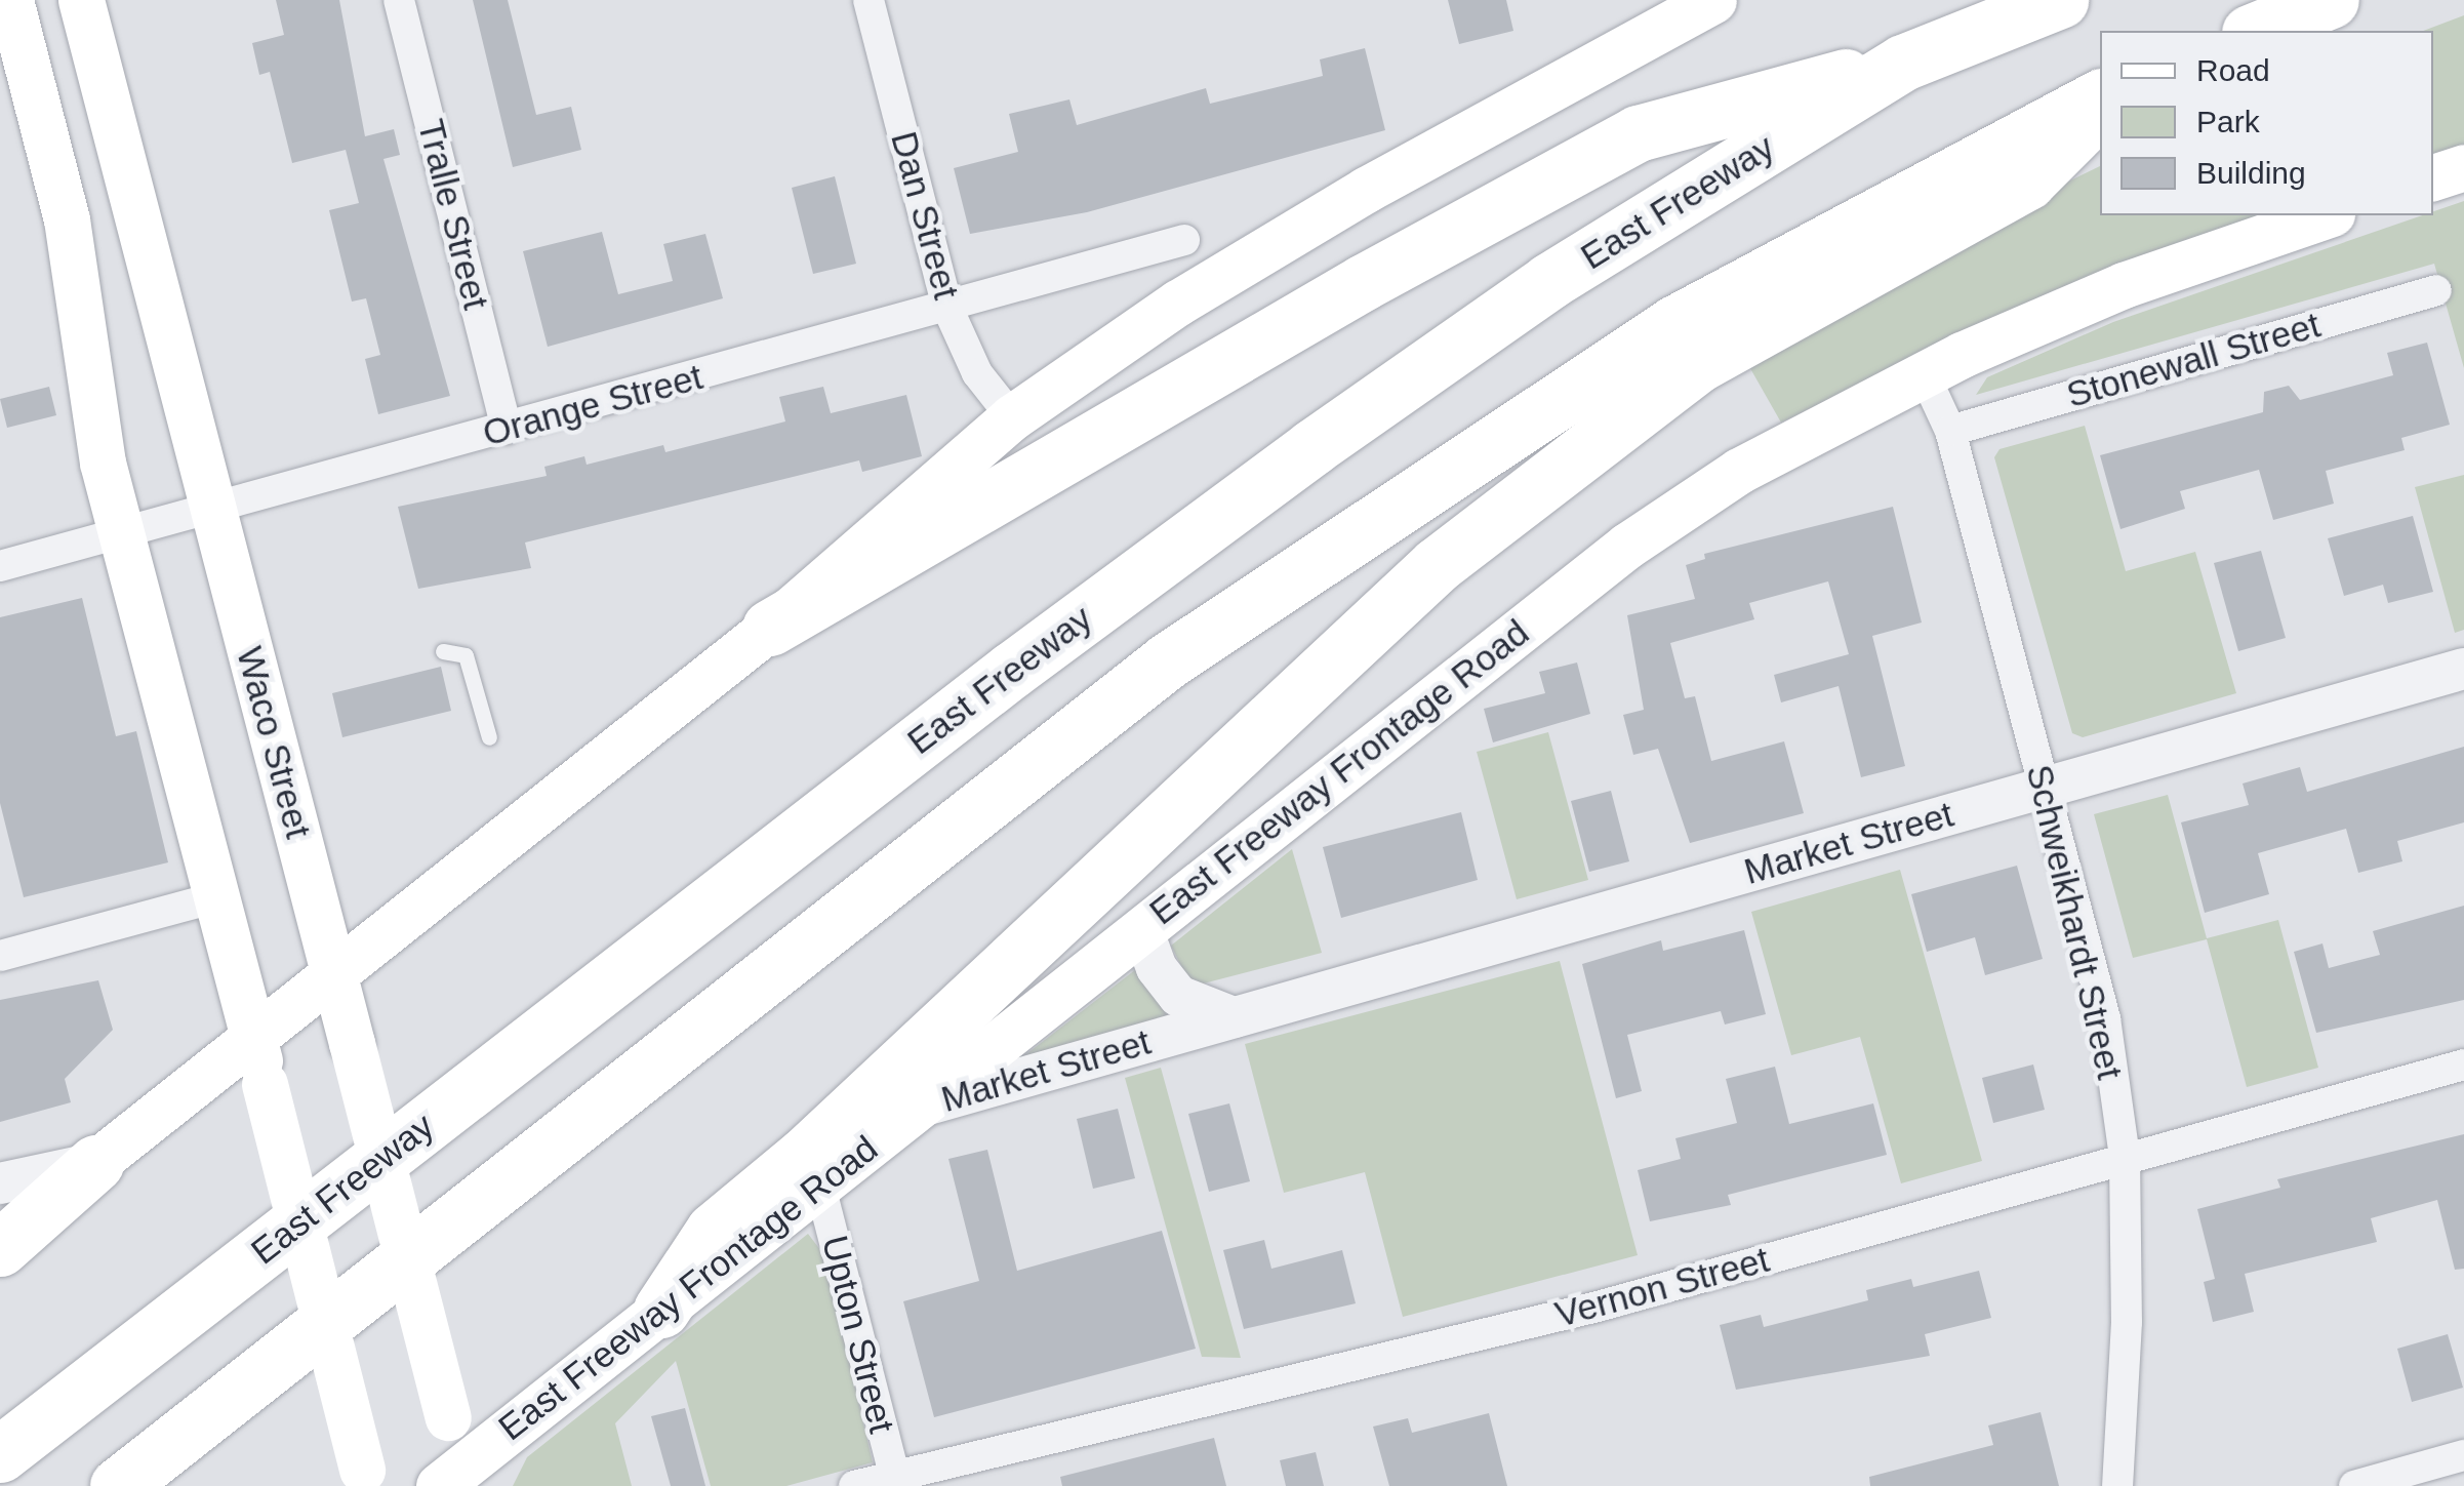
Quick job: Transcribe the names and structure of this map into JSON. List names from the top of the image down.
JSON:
{
  "streets": {
    "highway": ["East Freeway"],
    "main road": ["Waco Street", "East Freeway Frontage Road"],
    "street": [
      "Tralle Street",
      "Dan Street",
      "Stonewall Street",
      "Orange Street",
      "Market Street",
      "Schweikhardt Street",
      "Vernon Street",
      "Upton Street"
    ]
  },
  "crossings": [
    ["Tralle Street", "Orange Street"],
    ["Dan Street", "Orange Street"],
    ["Stonewall Street", "Schweikhardt Street"],
    ["Orange Street", "Waco Street"],
    ["Waco Street", "East Freeway Frontage Road"],
    ["East Freeway Frontage Road", "Market Street"],
    ["East Freeway Frontage Road", "Schweikhardt Street"],
    ["East Freeway Frontage Road", "Upton Street"],
    ["Market Street", "Schweikhardt Street"],
    ["Schweikhardt Street", "Vernon Street"],
    ["Vernon Street", "Upton Street"]
  ],
  "legend": ["Road", "Park", "Building"]
}
